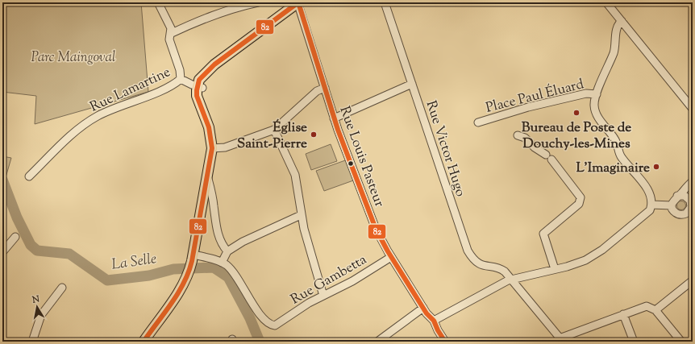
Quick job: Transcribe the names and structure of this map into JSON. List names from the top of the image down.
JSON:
{
  "streets": {
    "street": [
      "Rue Lamartine",
      "Place Paul Éluard",
      "Rue Victor Hugo",
      "Rue Louis Pasteur",
      "Rue Gambetta"
    ]
  },
  "crossings": [
    ["Rue Louis Pasteur", "Rue Gambetta"]
  ],
  "water": ["La Selle"],
  "parks": ["Parc Maingoval"],
  "places": ["Bureau de Poste de Douchy-les-Mines", "Église Saint-Pierre", "L'Imaginaire"],
  "lines": ["transit line 82"],
  "north": "top"
}
